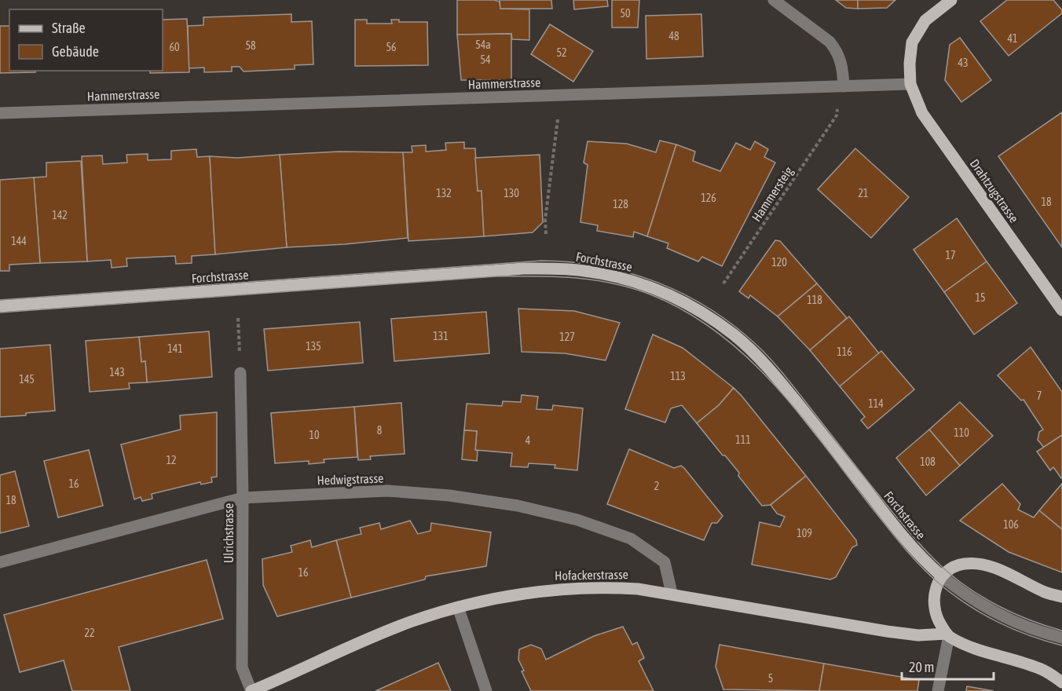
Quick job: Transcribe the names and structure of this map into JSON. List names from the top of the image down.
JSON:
{
  "streets": {
    "main road": ["Drahtzugstrasse", "Forchstrasse", "Hofackerstrasse"],
    "street": ["Hammerstrasse", "Hedwigstrasse", "Ulrichstrasse"],
    "path": ["Hammersteig"]
  },
  "crossings": [
    ["Hammerstrasse", "Drahtzugstrasse"],
    ["Hedwigstrasse", "Ulrichstrasse"],
    ["Hedwigstrasse", "Hofackerstrasse"],
    ["Ulrichstrasse", "Hofackerstrasse"]
  ],
  "house_numbers": [
    "50",
    "48",
    "41",
    "54a",
    "58",
    "60",
    "56",
    "52",
    "54",
    "43",
    "132",
    "130",
    "21",
    "126",
    "18",
    "128",
    "142",
    "144",
    "17",
    "120",
    "15",
    "118",
    "131",
    "127",
    "135",
    "141",
    "116",
    "143",
    "113",
    "145",
    "7",
    "114",
    "8",
    "110",
    "10",
    "111",
    "4",
    "12",
    "108",
    "16",
    "2",
    "18",
    "106",
    "109",
    "16",
    "22",
    "5"
  ],
  "legend": ["Straße", "Gebäude"],
  "scale_bar": "20 m"
}
